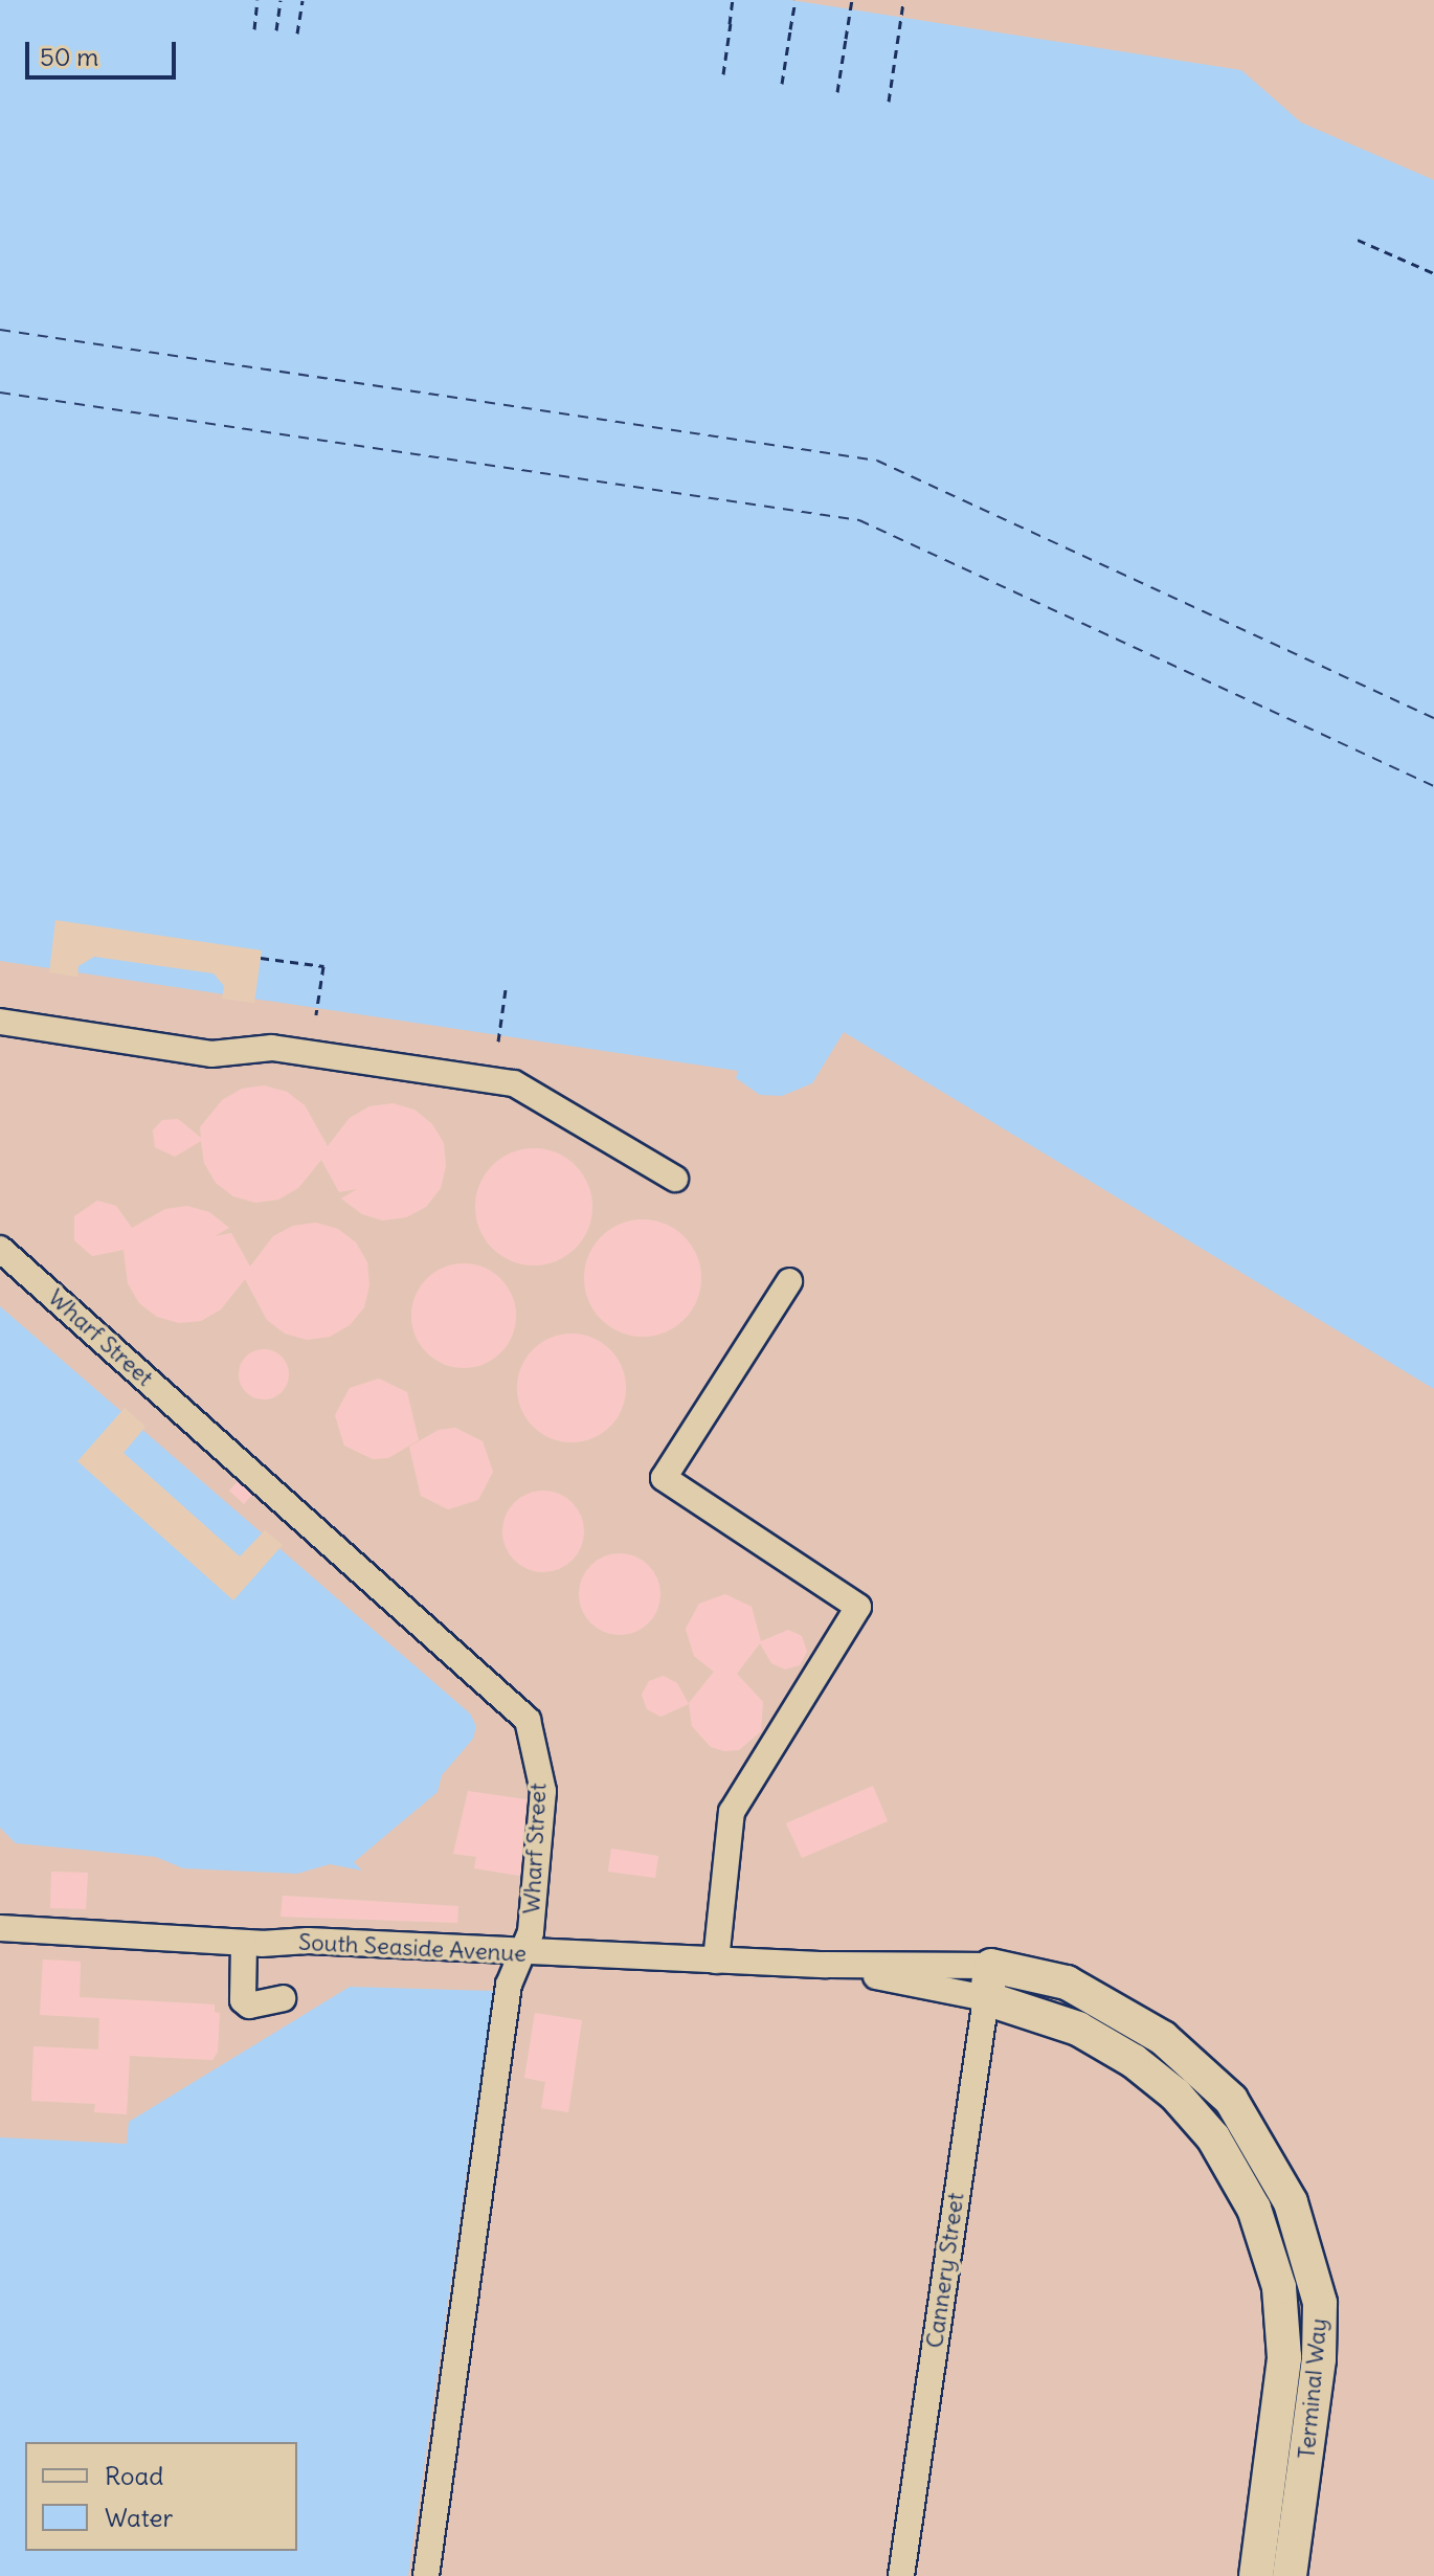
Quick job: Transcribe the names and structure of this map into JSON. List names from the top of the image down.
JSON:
{
  "streets": {
    "main road": ["Terminal Way"],
    "street": ["Wharf Street", "South Seaside Avenue", "Cannery Street"]
  },
  "crossings": [
    ["Wharf Street", "South Seaside Avenue"],
    ["South Seaside Avenue", "Cannery Street"],
    ["South Seaside Avenue", "Terminal Way"],
    ["Cannery Street", "Terminal Way"]
  ],
  "legend": ["Road", "Water"],
  "scale_bar": "50 m"
}
